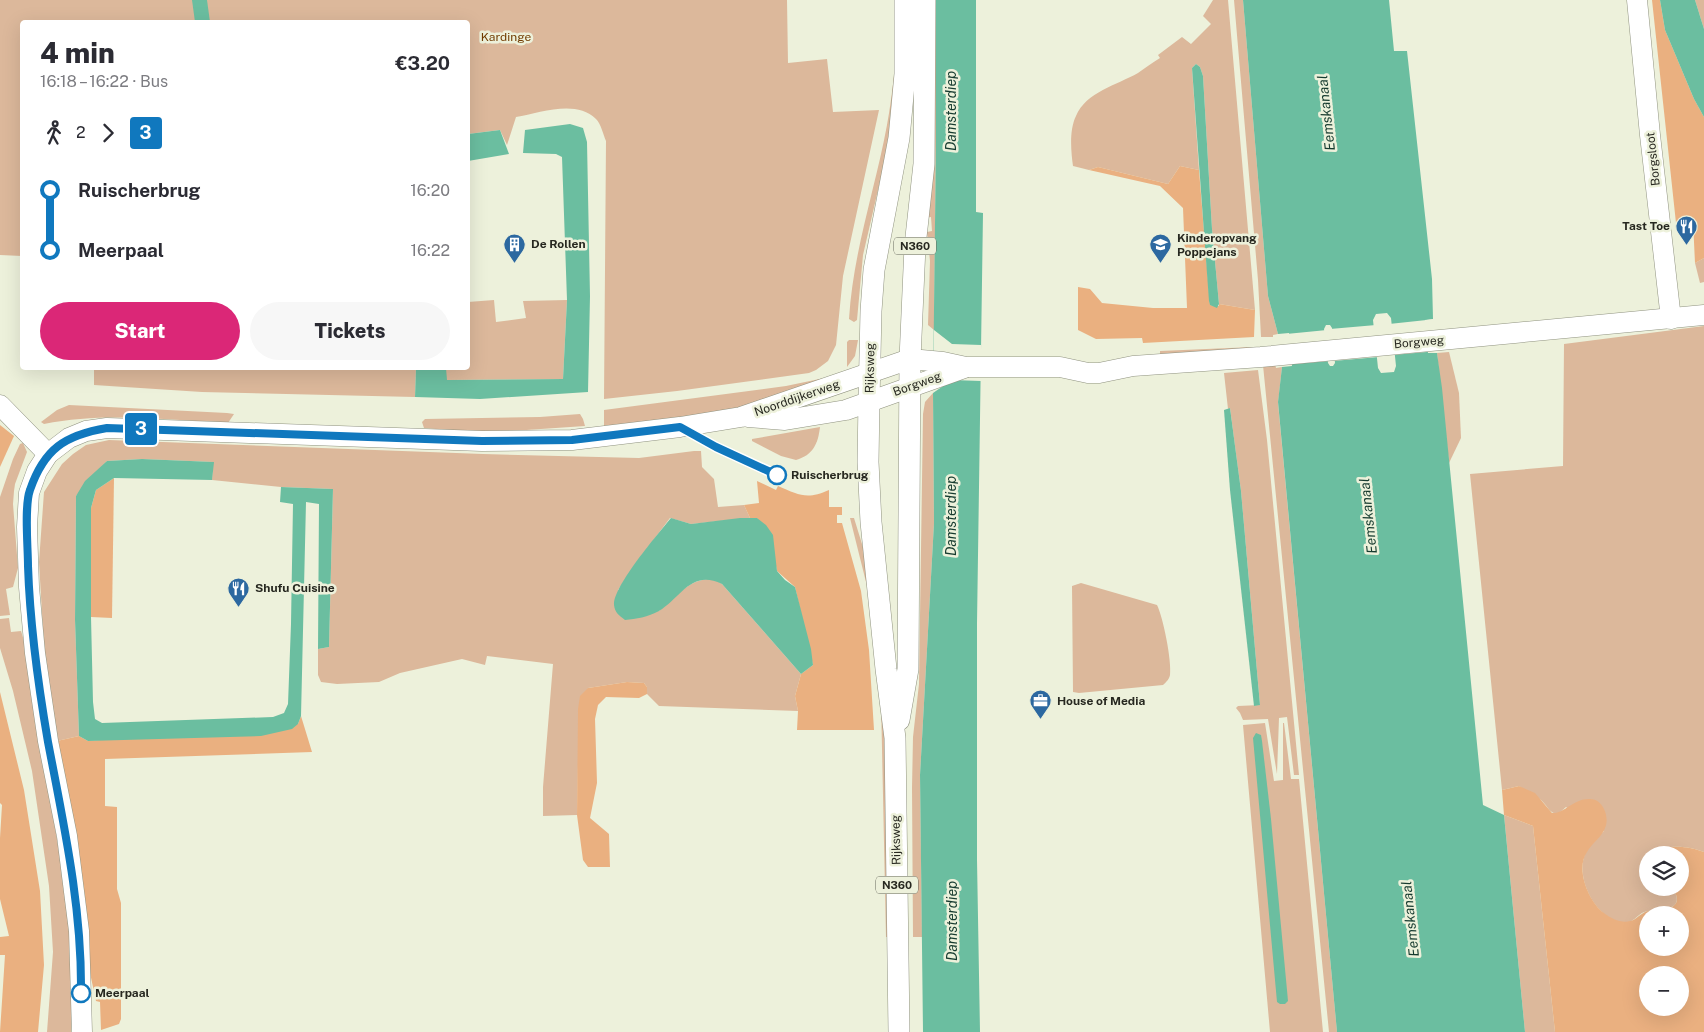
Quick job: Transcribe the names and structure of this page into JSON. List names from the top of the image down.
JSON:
{
  "streets": {
    "main road": [
      "Borgsloot",
      "N360",
      "Borgweg",
      "Rijksweg",
      "Noorddijkerweg"
    ]
  },
  "crossings": [
    ["Borgsloot", "Borgweg"],
    ["Borgweg", "Rijksweg"],
    ["Borgweg", "Noorddijkerweg"],
    ["Rijksweg", "Noorddijkerweg"]
  ],
  "water": ["Damsterdiep", "Eemskanaal"],
  "parks": ["Kardinge"],
  "places": {
    "restaurant": ["Tast Toe", "Shufu Cuisine"],
    "building": ["De Rollen"],
    "school or university": ["Kinderopvang Poppejans"],
    "other": ["Ruischerbrug", "Meerpaal"],
    "office": ["House of Media"]
  },
  "lines": ["bus line 3"],
  "page": {
    "on_map": "3",
    "heading": ["4 min", "16:18 – 16:22 · Bus", "€3.20"],
    "legs": ["2", "3"],
    "list": [
      {
        "name": "Ruischerbrug",
        "value": "16:20"
      },
      {
        "name": "Meerpaal",
        "value": "16:22"
      }
    ],
    "buttons": ["Start", "Tickets"],
    "map_buttons": ["+", "−"]
  }
}
